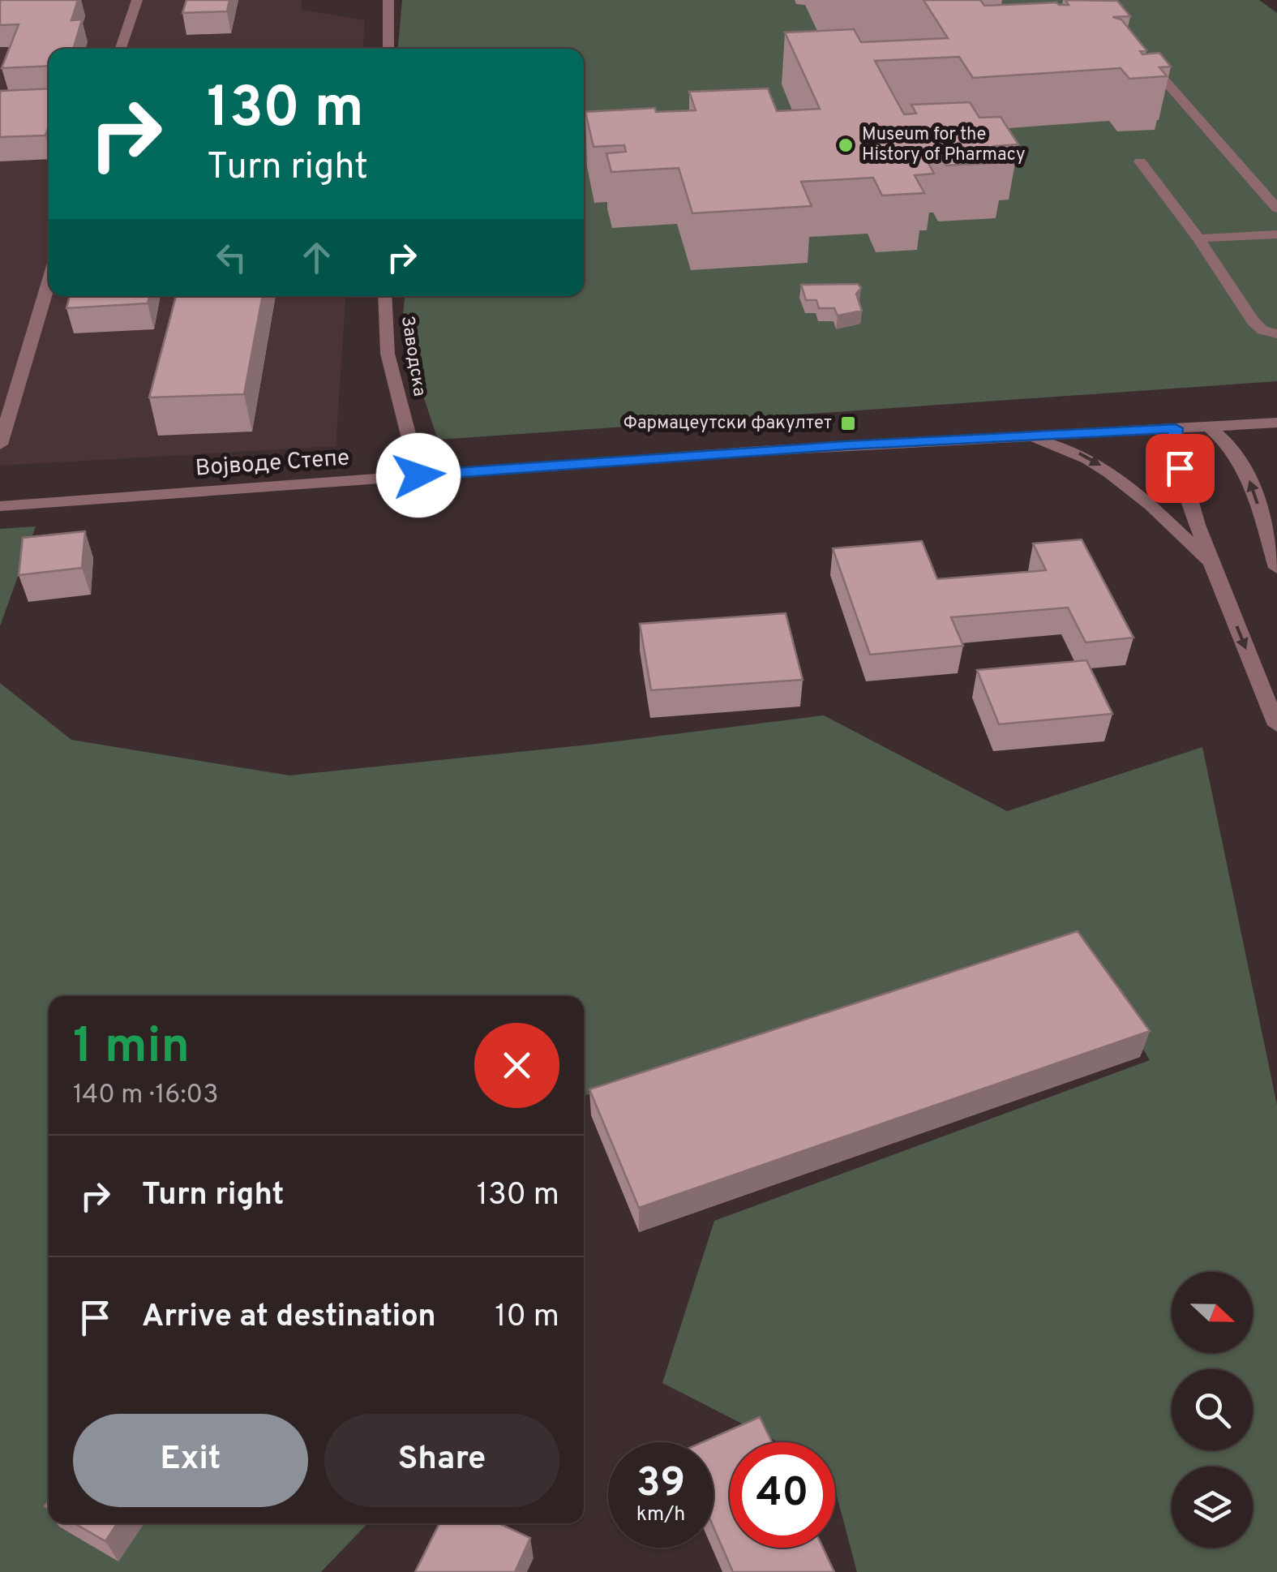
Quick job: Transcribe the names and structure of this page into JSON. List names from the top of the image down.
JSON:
{
  "streets": {
    "street": ["Заводска", "Војводе Степе"]
  },
  "crossings": [
    ["Заводска", "Војводе Степе"]
  ],
  "places": {
    "other": ["Museum for the History of Pharmacy"],
    "transit": ["Фармацеутски факултет"]
  },
  "north": "right",
  "page": {
    "turn": ["130 m", "Turn right"],
    "heading": ["1 min", "140 m · 16:03"],
    "list": [
      {
        "name": "Turn right",
        "value": "130 m"
      },
      {
        "name": "Arrive at destination",
        "value": "10 m"
      }
    ],
    "buttons": ["Exit", "Share"],
    "speed": "39 km/h",
    "limit": "40"
  }
}
